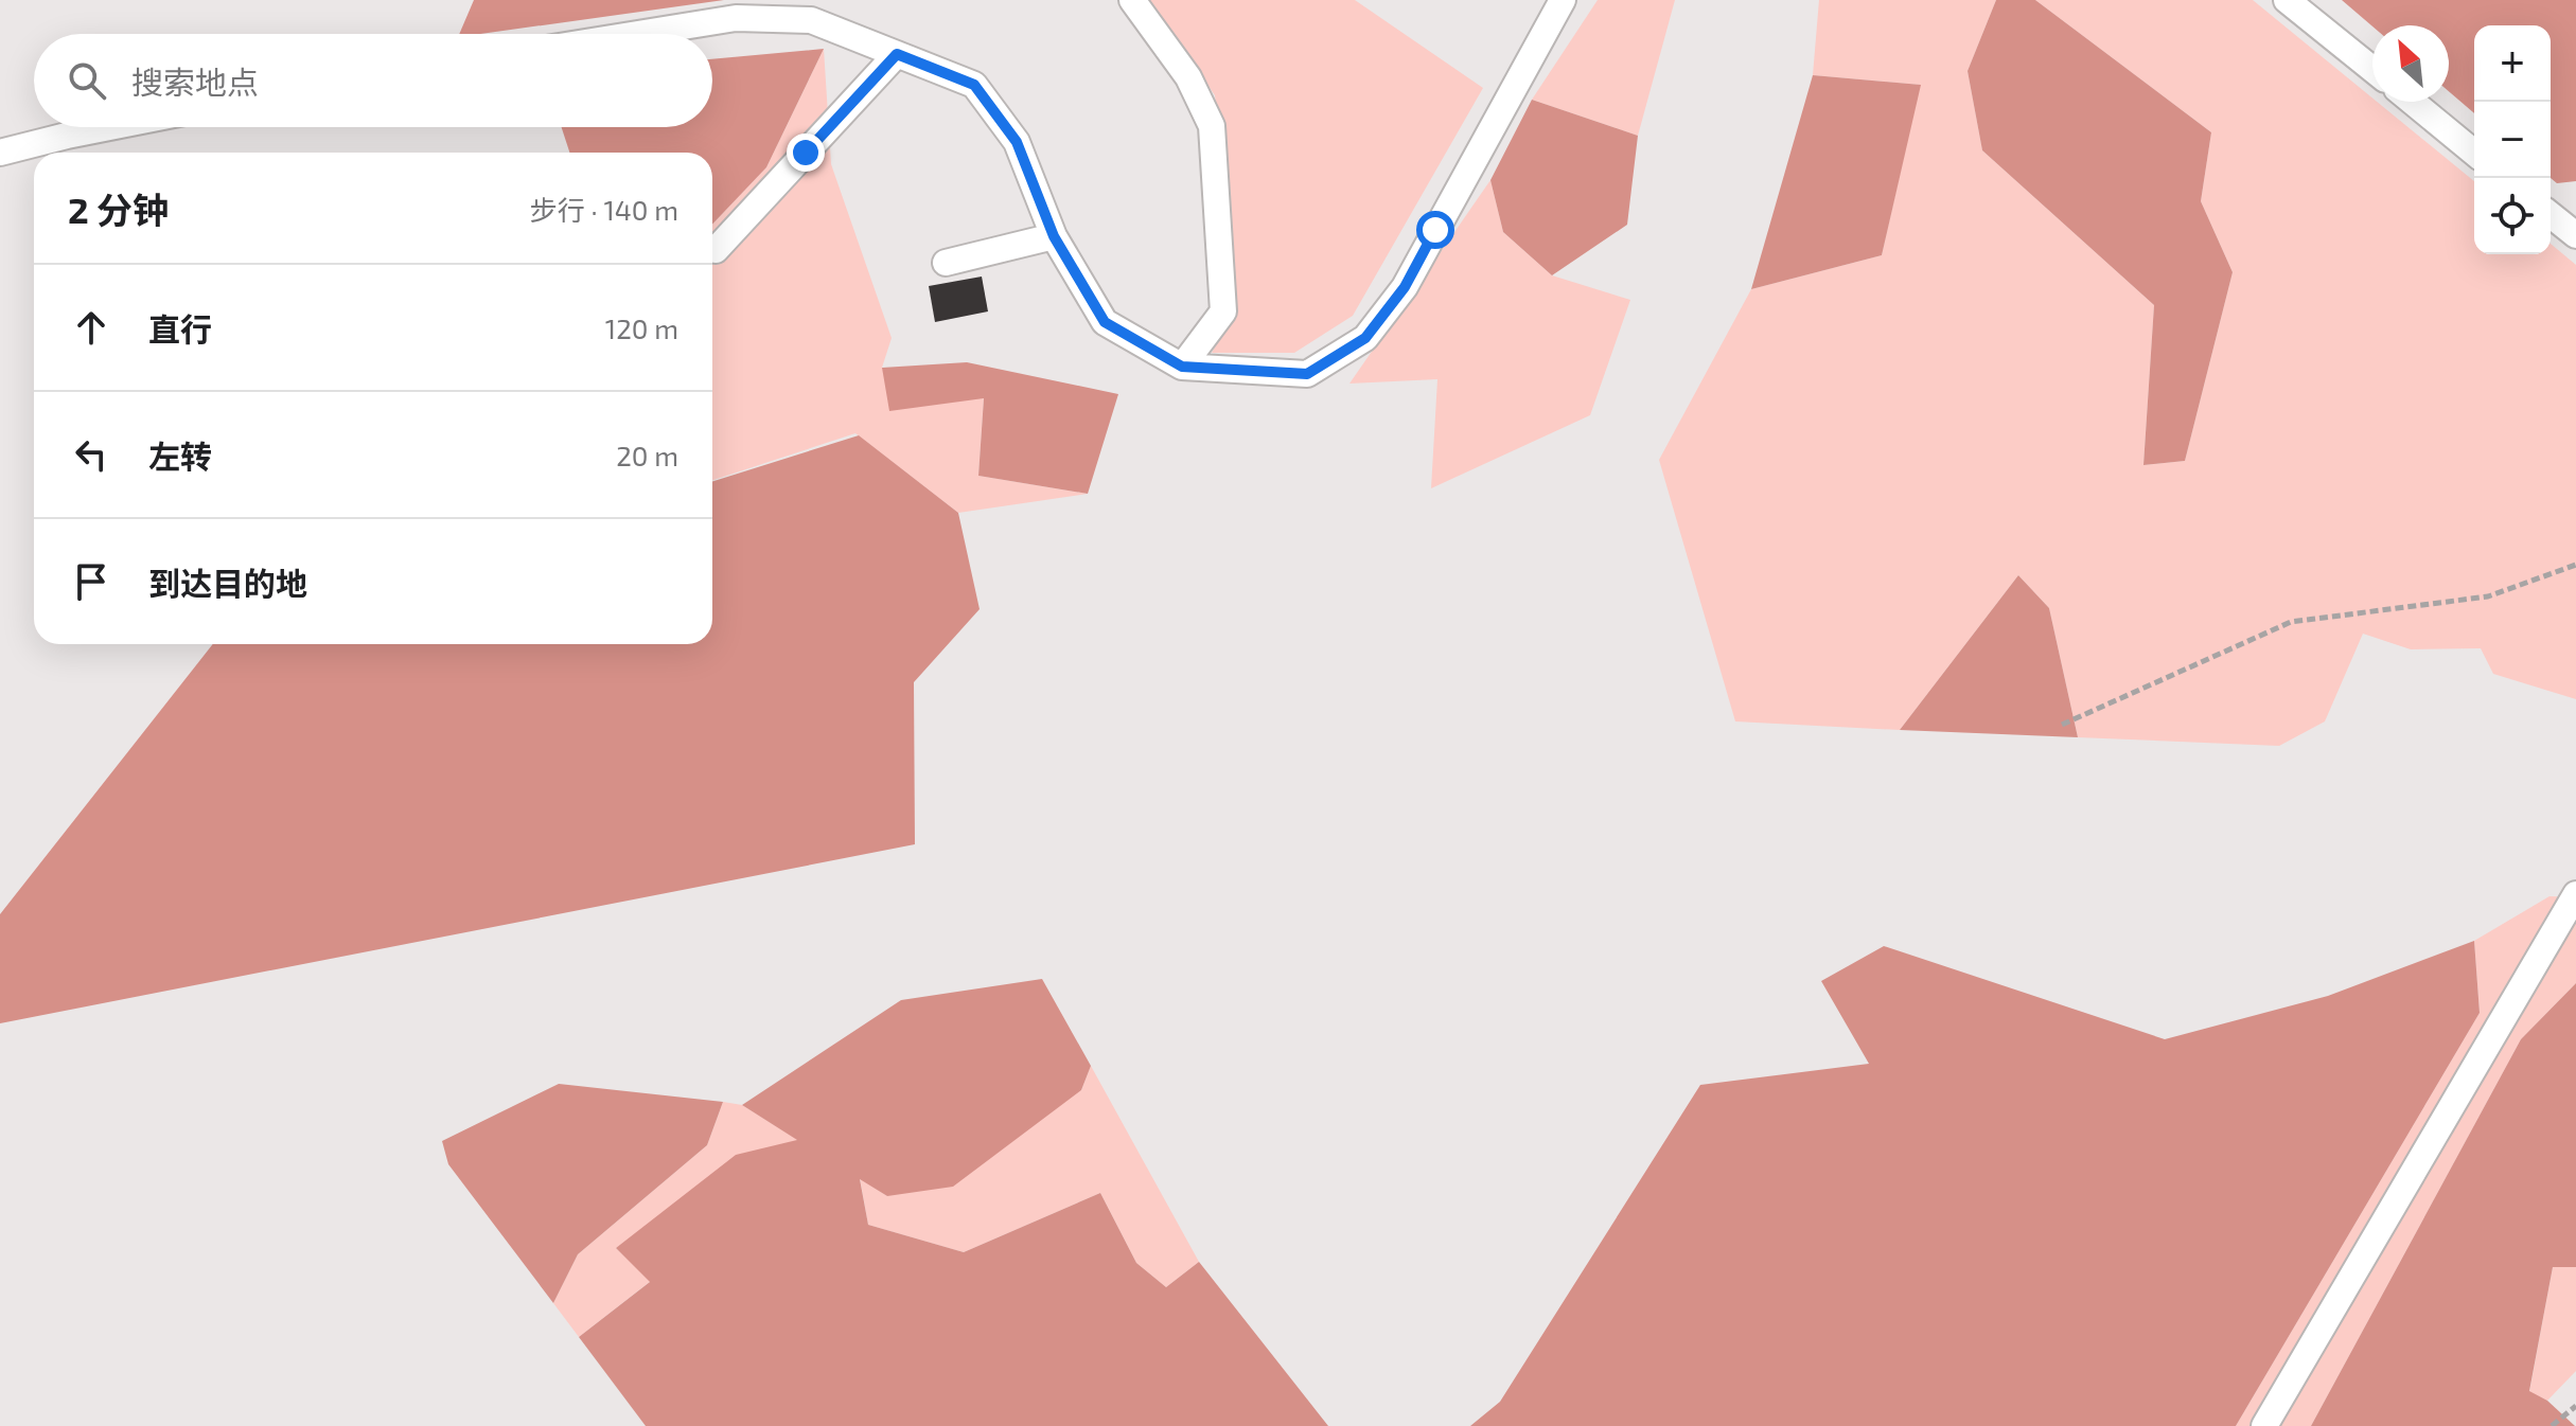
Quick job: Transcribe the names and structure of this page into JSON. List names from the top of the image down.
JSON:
{
  "north": "top left",
  "page": {
    "map_buttons": ["+", "−"],
    "search": "搜索地点",
    "heading": ["2 分钟", "步行 · 140 m"],
    "list": [
      ["直行", "120 m"],
      ["左转", "20 m"],
      "到达目的地"
    ]
  }
}
